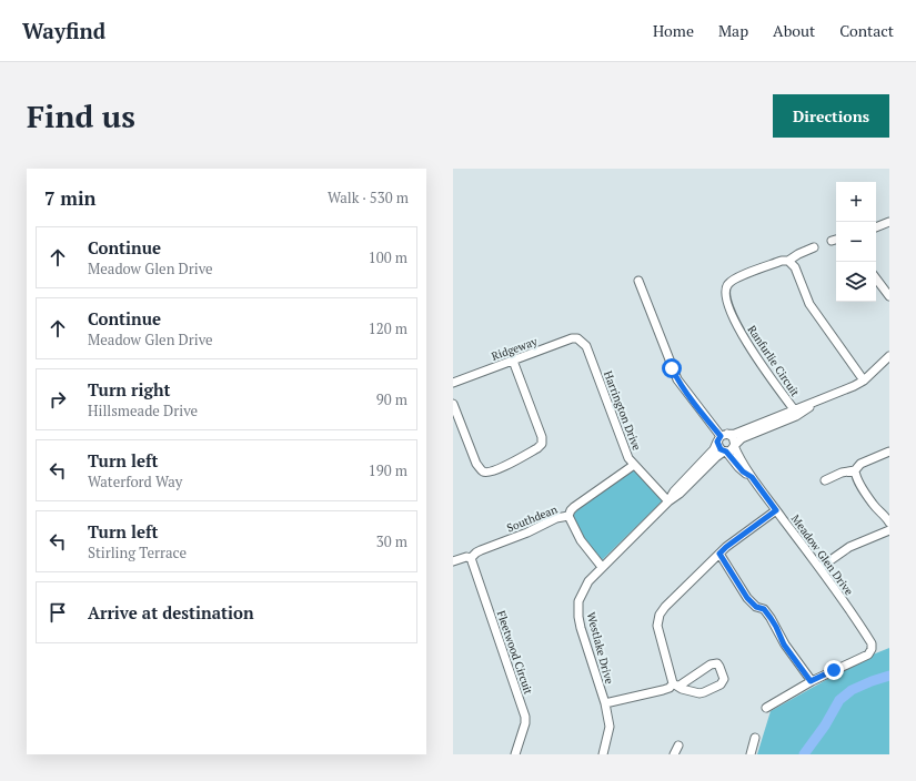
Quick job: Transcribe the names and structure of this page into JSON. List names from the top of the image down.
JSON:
{
  "streets": {
    "street": [
      "Ridgeway",
      "Ranfurlie Circuit",
      "Harrington Drive",
      "Southdean",
      "Meadow Glen Drive",
      "Westlake Drive",
      "Fleetwood Circuit"
    ]
  },
  "crossings": [
    ["Ridgeway", "Harrington Drive"],
    ["Harrington Drive", "Southdean"],
    ["Harrington Drive", "Westlake Drive"],
    ["Southdean", "Fleetwood Circuit"],
    ["Meadow Glen Drive", "Westlake Drive"]
  ],
  "page": {
    "header": "Wayfind",
    "nav": [
      "Home",
      "Map",
      "About",
      "Contact"
    ],
    "buttons": "Directions",
    "title": "Find us",
    "heading": ["7 min", "Walk · 530 m"],
    "map_buttons": ["+", "−"],
    "list": [
      ["Continue", "Meadow Glen Drive", "100 m"],
      ["Continue", "Meadow Glen Drive", "120 m"],
      ["Turn right", "Hillsmeade Drive", "90 m"],
      ["Turn left", "Waterford Way", "190 m"],
      ["Turn left", "Stirling Terrace", "30 m"],
      "Arrive at destination"
    ]
  }
}
